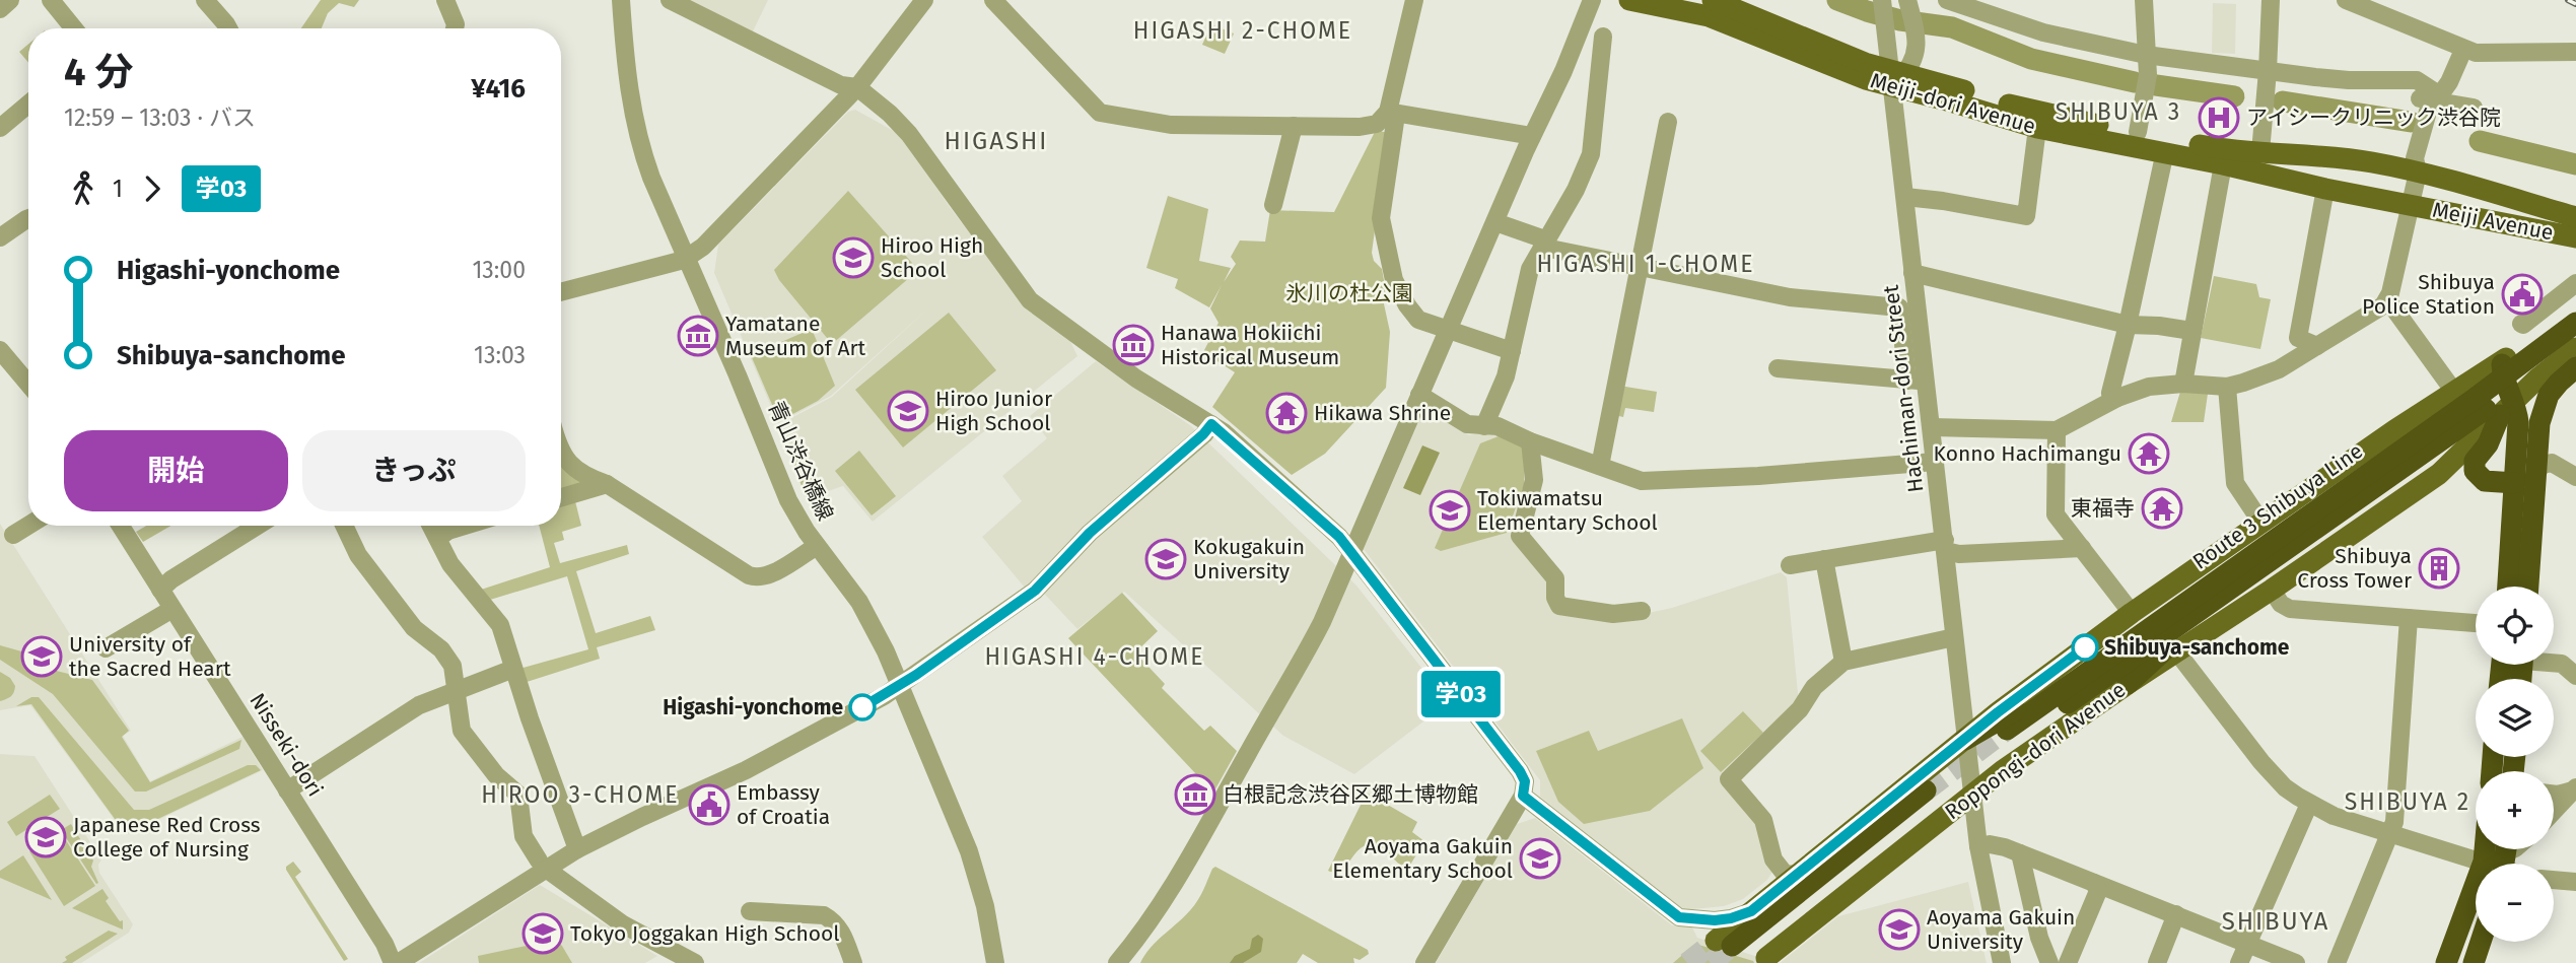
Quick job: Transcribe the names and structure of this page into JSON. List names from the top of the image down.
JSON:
{
  "streets": {
    "highway": ["Route 3 Shibuya Line"],
    "main road": ["Meiji-dori Avenue", "Meiji Avenue", "Roppongi-dori Avenue"],
    "street": ["Hachiman-dori Street", "青山渋谷橋線", "Nisseki-dori"]
  },
  "crossings": [
    ["Meiji-dori Avenue", "Meiji Avenue"],
    ["Meiji-dori Avenue", "Hachiman-dori Street"],
    ["Hachiman-dori Street", "Roppongi-dori Avenue"]
  ],
  "districts": [
    "HIGASHI 2-CHOME",
    "SHIBUYA 3",
    "HIGASHI",
    "HIGASHI 1-CHOME",
    "HIGASHI 4-CHOME",
    "HIROO 3-CHOME",
    "SHIBUYA 2",
    "SHIBUYA"
  ],
  "parks": ["氷川の杜公園"],
  "places": {
    "hospital": ["アイシークリニック渋谷院"],
    "school or university": [
      "Hiroo High School",
      "Hiroo Junior High School",
      "Tokiwamatsu Elementary School",
      "Kokugakuin University",
      "University of the Sacred Heart",
      "Japanese Red Cross College of Nursing",
      "Aoyama Gakuin Elementary School",
      "Aoyama Gakuin University",
      "Tokyo Joggakan High School"
    ],
    "public building": ["Shibuya Police Station", "Embassy of Croatia"],
    "museum": ["Yamatane Museum of Art", "Hanawa Hokiichi Historical Museum", "白根記念渋谷区郷土博物館"],
    "temple": ["Hikawa Shrine", "Konno Hachimangu", "東福寺"],
    "building": ["Shibuya Cross Tower"],
    "other": ["Shibuya-sanchome", "Higashi-yonchome"]
  },
  "lines": ["bus line 学03"],
  "page": {
    "on_map": "学03",
    "heading": ["4 分", "12:59 – 13:03 · バス", "¥416"],
    "legs": ["1", "学03"],
    "list": [
      {
        "name": "Higashi-yonchome",
        "value": "13:00"
      },
      {
        "name": "Shibuya-sanchome",
        "value": "13:03"
      }
    ],
    "buttons": ["開始", "きっぷ"],
    "map_buttons": ["+", "−"]
  }
}
